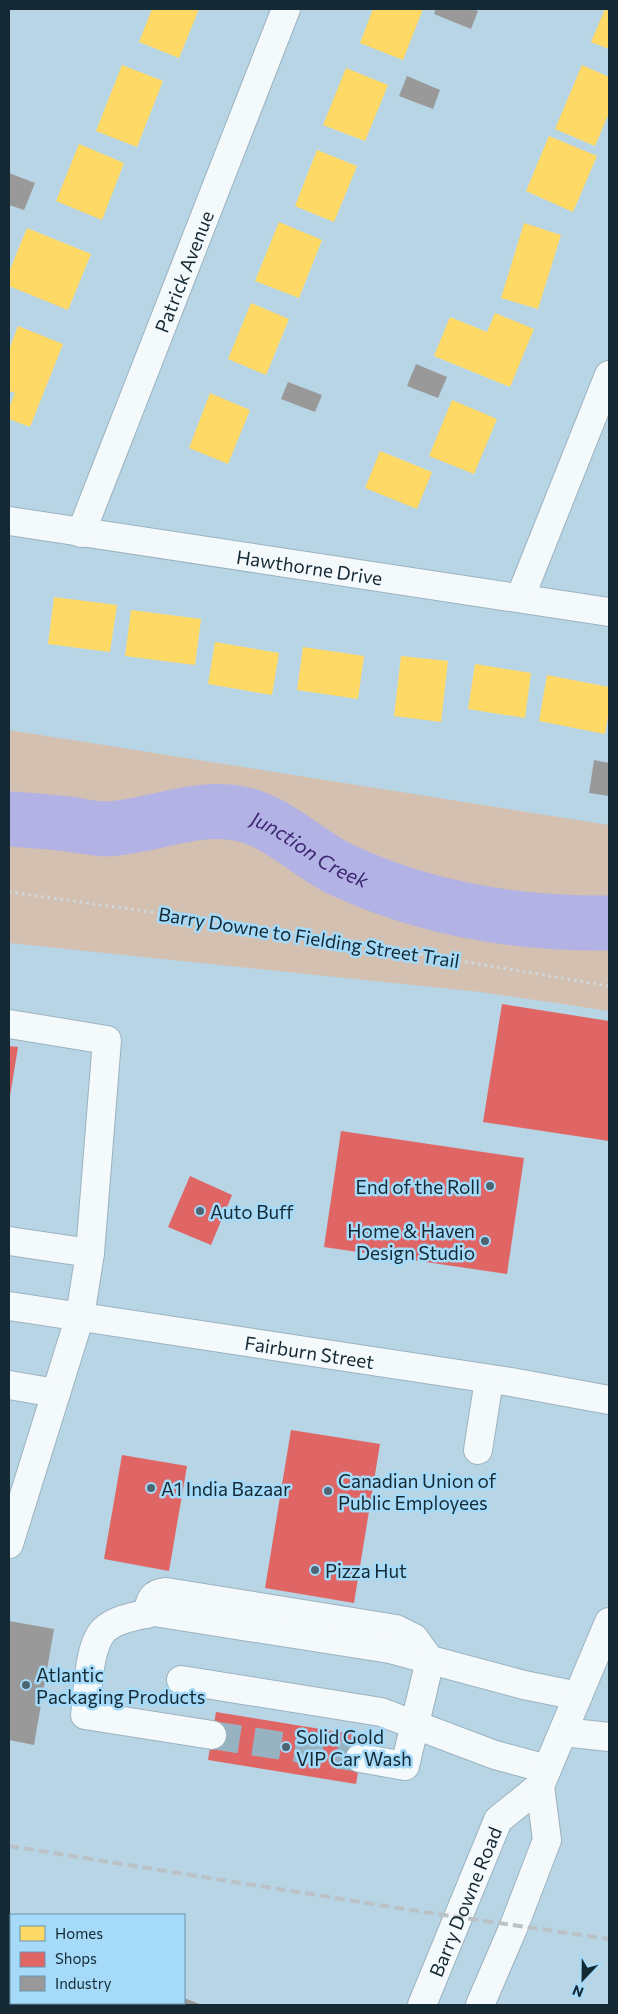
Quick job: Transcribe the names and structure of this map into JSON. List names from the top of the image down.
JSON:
{
  "streets": {
    "street": [
      "Patrick Avenue",
      "Hawthorne Drive",
      "Fairburn Street",
      "Barry Downe Road"
    ],
    "path": ["Barry Downe to Fielding Street Trail"]
  },
  "crossings": [
    ["Patrick Avenue", "Hawthorne Drive"]
  ],
  "water": ["Junction Creek"],
  "places": [
    "End of the Roll",
    "Auto Buff",
    "Home & Haven Design Studio",
    "A1 India Bazaar",
    "Canadian Union of Public Employees",
    "Pizza Hut",
    "Atlantic Packaging Products",
    "Solid Gold VIP Car Wash"
  ],
  "legend": ["Homes", "Shops", "Industry"],
  "north": "bottom"
}
